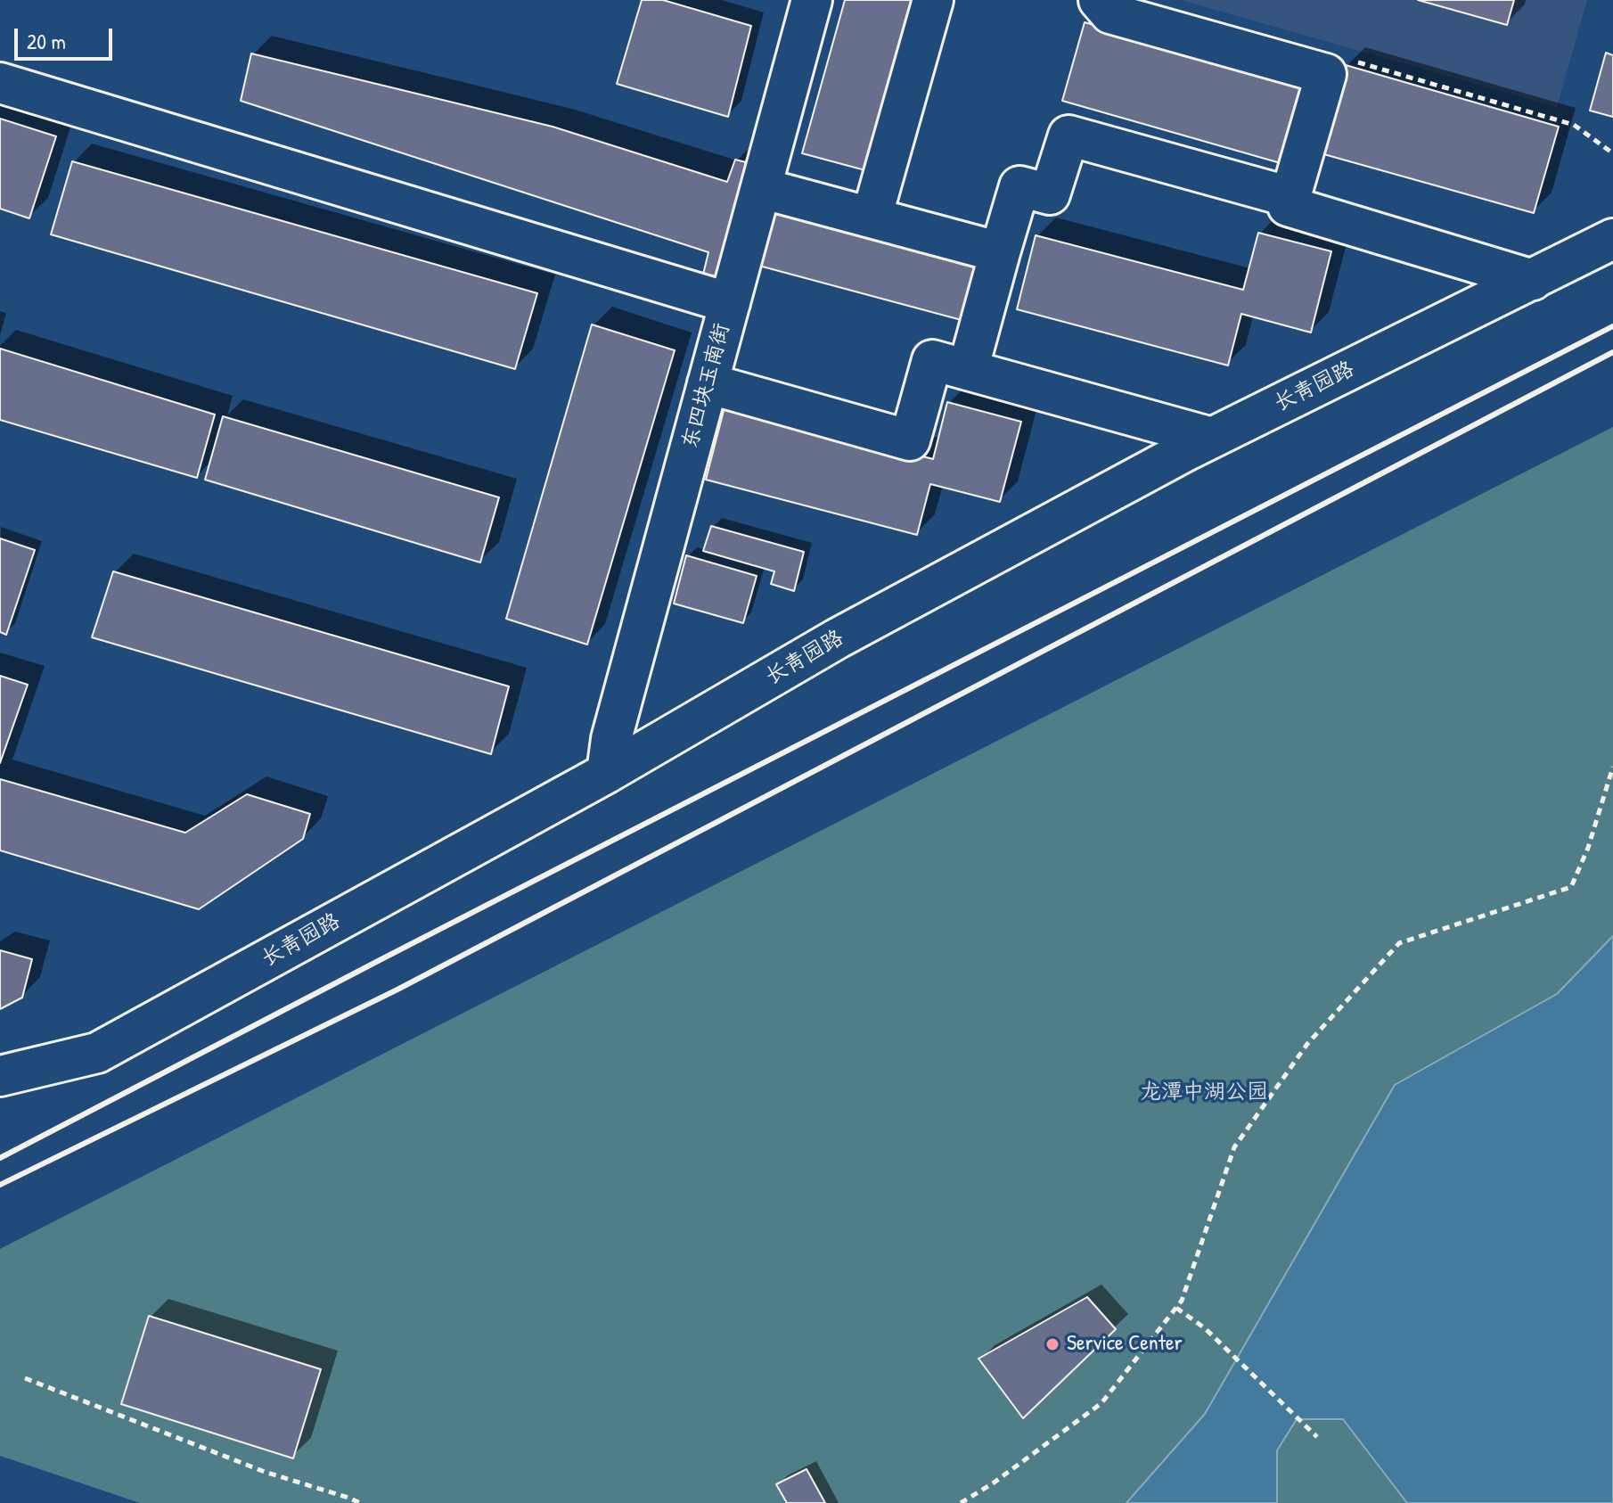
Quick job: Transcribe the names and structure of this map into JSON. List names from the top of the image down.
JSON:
{
  "streets": {
    "street": ["东四块玉南街", "长青园路"]
  },
  "crossings": [
    ["东四块玉南街", "长青园路"]
  ],
  "parks": ["龙潭中湖公园"],
  "places": ["Service Center"],
  "scale_bar": "20 m"
}
